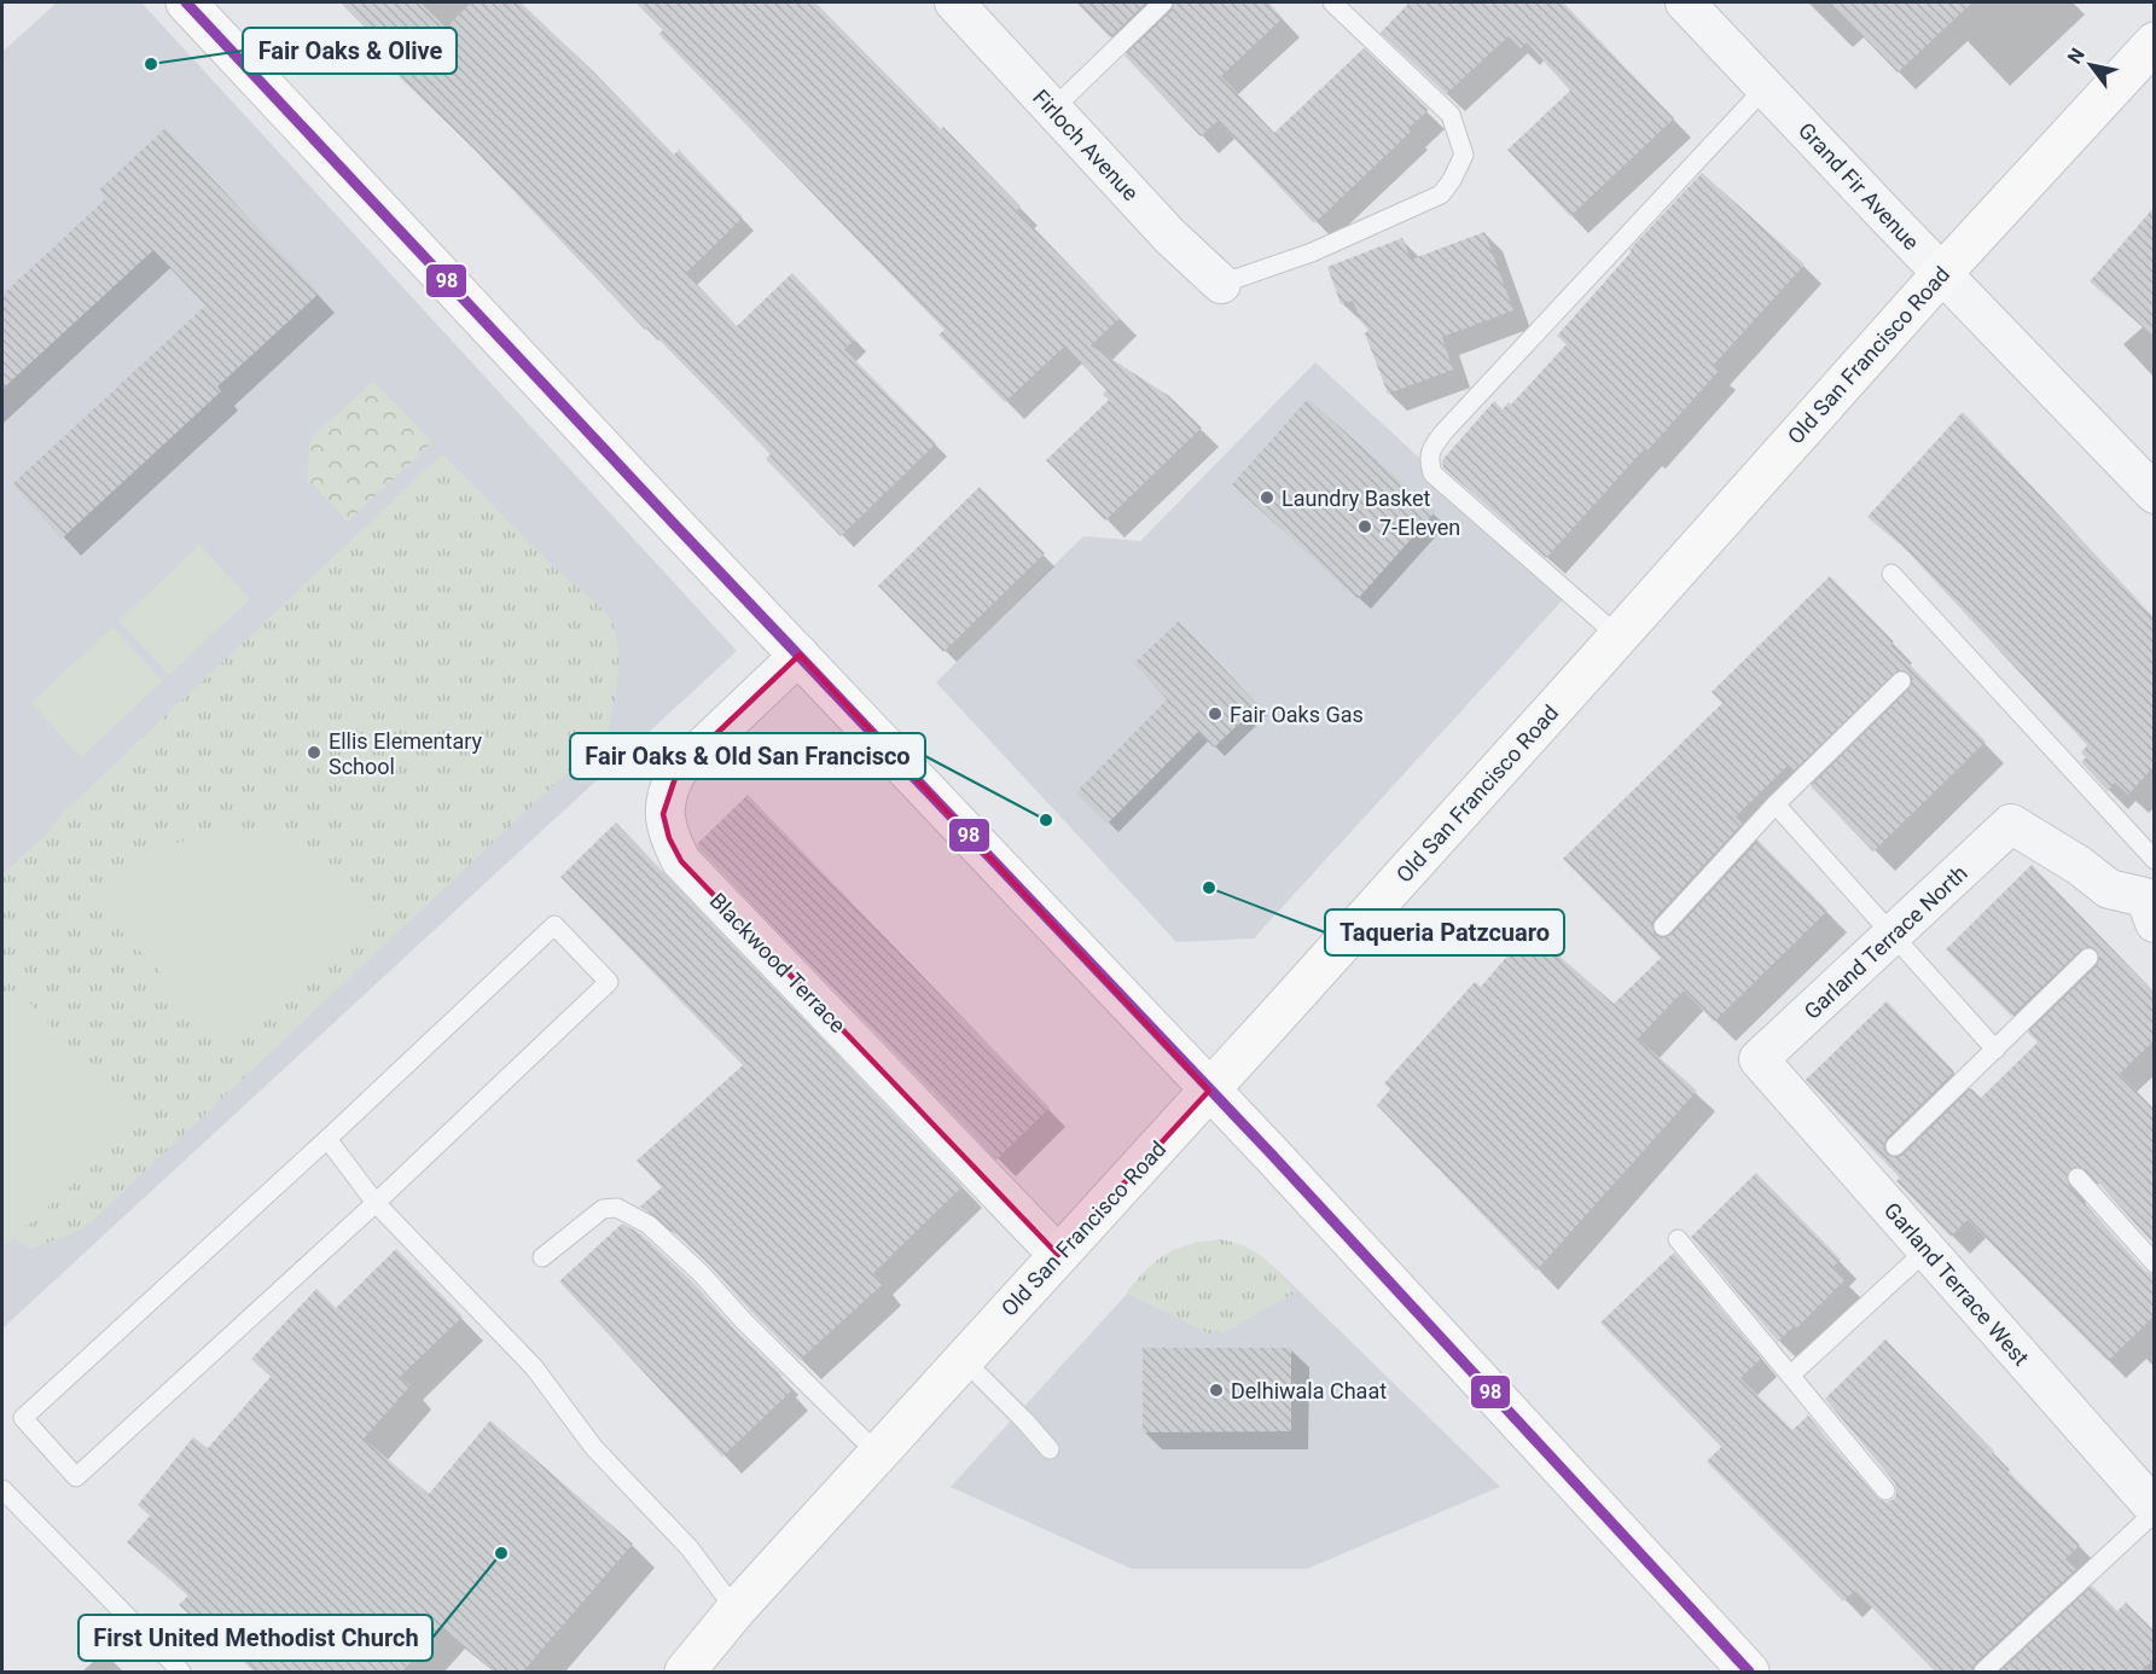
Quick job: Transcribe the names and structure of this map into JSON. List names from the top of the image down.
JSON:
{
  "streets": {
    "main road": ["Old San Francisco Road"],
    "street": [
      "Firloch Avenue",
      "Grand Fir Avenue",
      "Garland Terrace North",
      "Blackwood Terrace",
      "Garland Terrace West"
    ]
  },
  "crossings": [
    ["Grand Fir Avenue", "Old San Francisco Road"],
    ["Old San Francisco Road", "Blackwood Terrace"],
    ["Garland Terrace North", "Garland Terrace West"]
  ],
  "places": [
    "Fair Oaks & Olive",
    "Laundry Basket",
    "7-Eleven",
    "Fair Oaks Gas",
    "Ellis Elementary School",
    "Fair Oaks & Old San Francisco",
    "Taqueria Patzcuaro",
    "Delhiwala Chaat",
    "First United Methodist Church"
  ],
  "lines": ["transit line 98"],
  "north": "top left"
}
